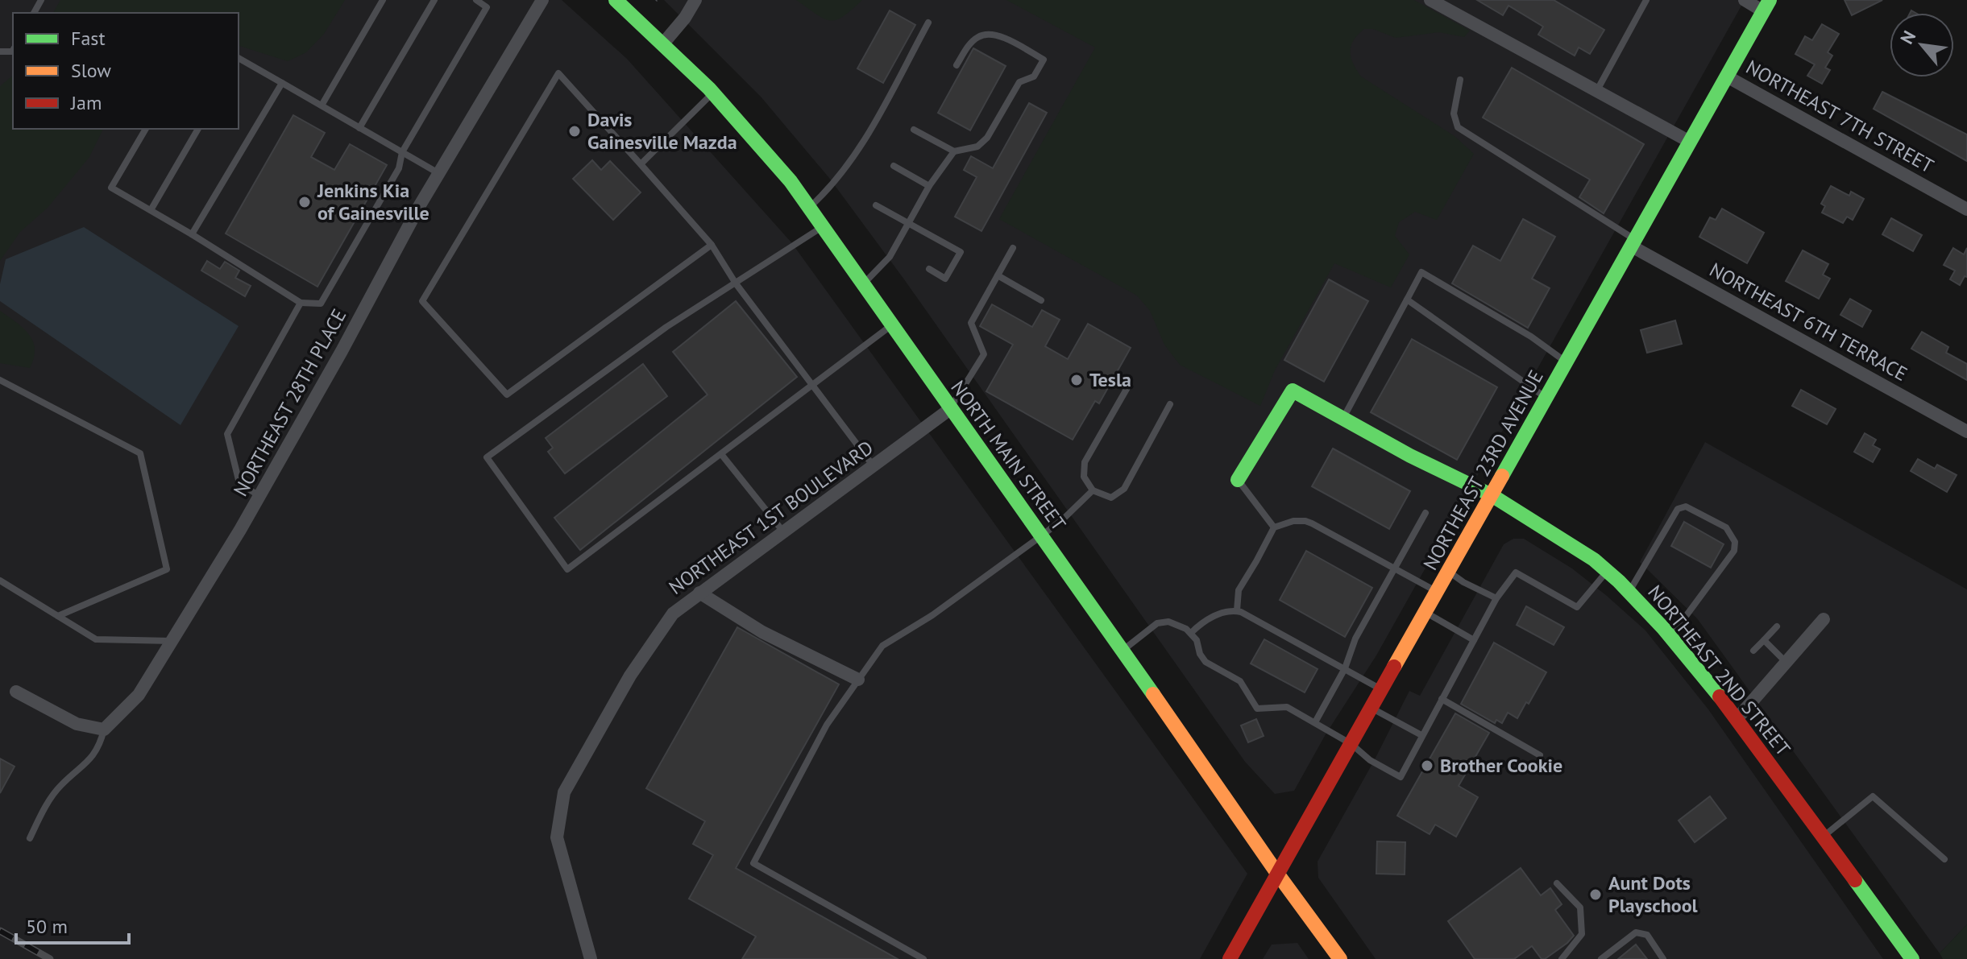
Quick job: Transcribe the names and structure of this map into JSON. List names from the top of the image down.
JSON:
{
  "streets": {
    "main road": ["NORTH MAIN STREET", "NORTHEAST 23RD AVENUE", "NORTHEAST 2ND STREET"],
    "street": [
      "NORTHEAST 7TH STREET",
      "NORTHEAST 6TH TERRACE",
      "NORTHEAST 28TH PLACE",
      "NORTHEAST 1ST BOULEVARD"
    ]
  },
  "crossings": [
    ["NORTHEAST 7TH STREET", "NORTHEAST 23RD AVENUE"],
    ["NORTHEAST 6TH TERRACE", "NORTHEAST 23RD AVENUE"],
    ["NORTH MAIN STREET", "NORTHEAST 23RD AVENUE"],
    ["NORTH MAIN STREET", "NORTHEAST 1ST BOULEVARD"],
    ["NORTHEAST 23RD AVENUE", "NORTHEAST 2ND STREET"]
  ],
  "places": [
    "Davis Gainesville Mazda",
    "Jenkins Kia of Gainesville",
    "Tesla",
    "Brother Cookie",
    "Aunt Dots Playschool"
  ],
  "legend": ["Fast", "Slow", "Jam"],
  "scale_bar": "50 m",
  "north": "top left"
}
